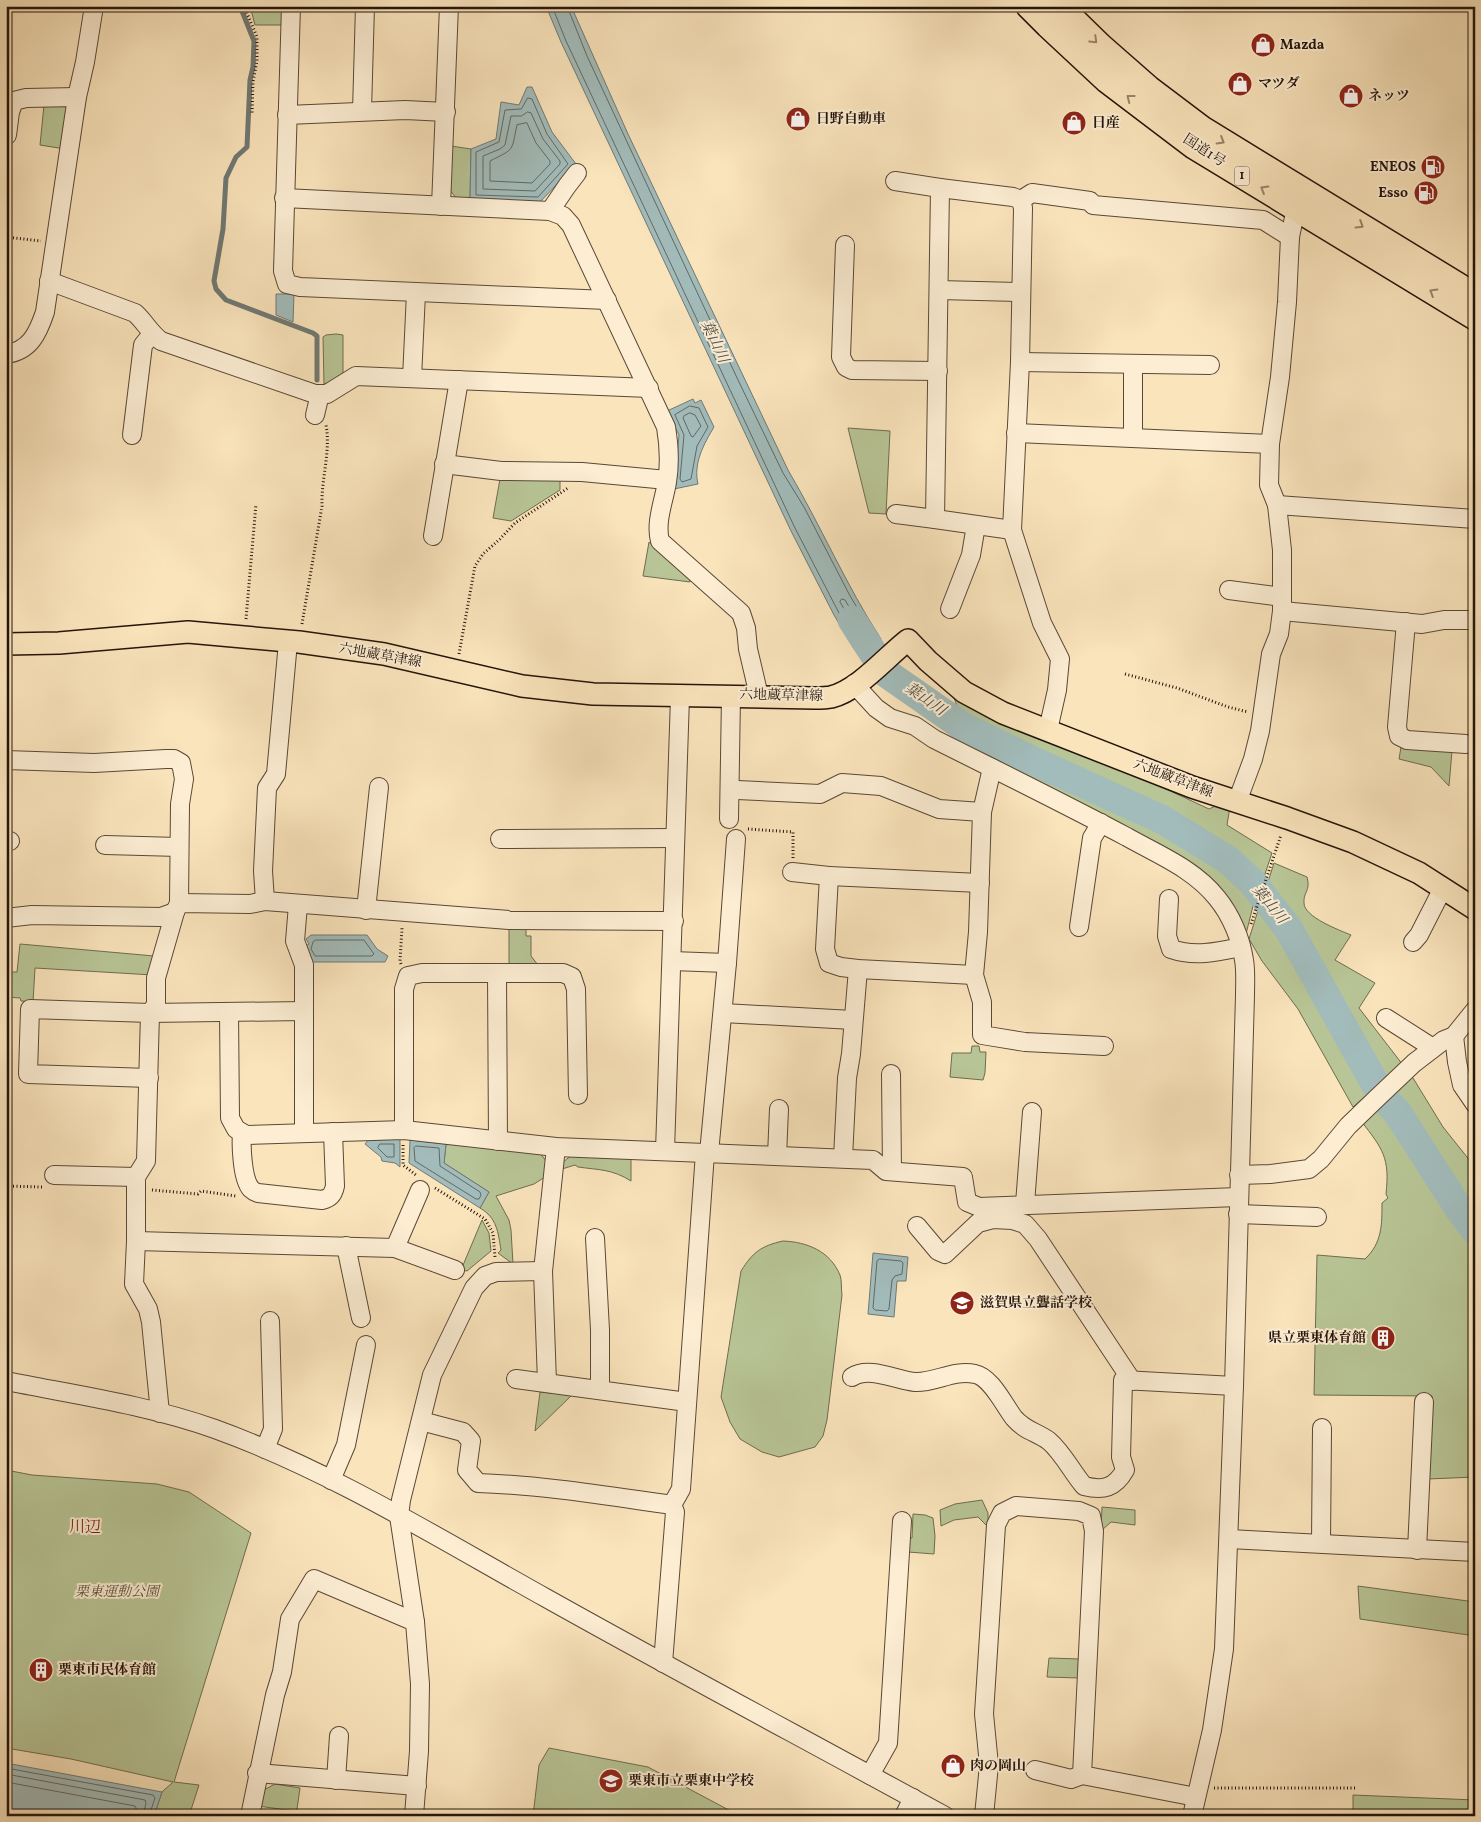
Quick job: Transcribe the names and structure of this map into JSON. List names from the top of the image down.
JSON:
{
  "streets": {
    "highway": ["国道1号", "1"],
    "main road": ["六地蔵草津線"]
  },
  "districts": ["川辺"],
  "water": ["葉山川"],
  "parks": ["栗東運動公園"],
  "places": {
    "shop": [
      "Mazda",
      "マツダ",
      "ネッツ",
      "日野自動車",
      "日産",
      "肉の岡山"
    ],
    "fuel station": ["ENEOS", "Esso"],
    "school or university": ["滋賀県立聾話学校", "栗東市立栗東中学校"],
    "building": ["県立栗東体育館", "栗東市民体育館"]
  }
}
